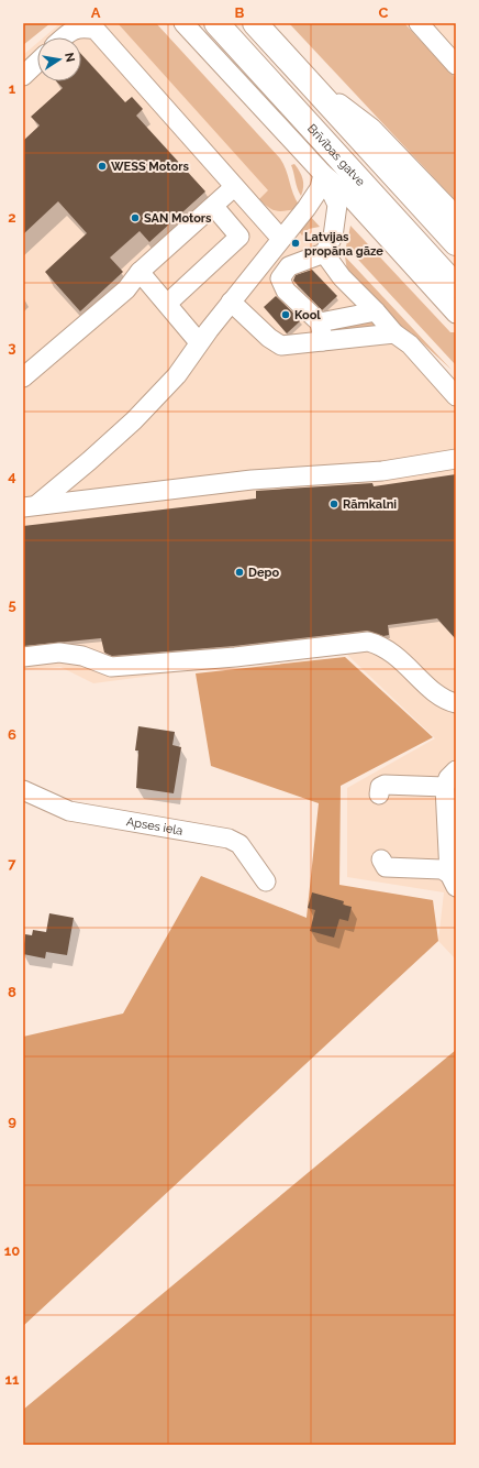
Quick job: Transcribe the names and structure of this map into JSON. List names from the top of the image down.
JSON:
{
  "streets": {
    "highway": ["Brīvības gatve"],
    "street": ["Apses iela"]
  },
  "places": [
    "WESS Motors",
    "SAN Motors",
    "Latvijas propāna gāze",
    "Kool",
    "Rāmkalni",
    "Depo"
  ],
  "north": "right",
  "grid": {
    "columns": ["A", "B", "C"],
    "rows": [
      "1",
      "2",
      "3",
      "4",
      "5",
      "6",
      "7",
      "8",
      "9",
      "10",
      "11"
    ]
  }
}
